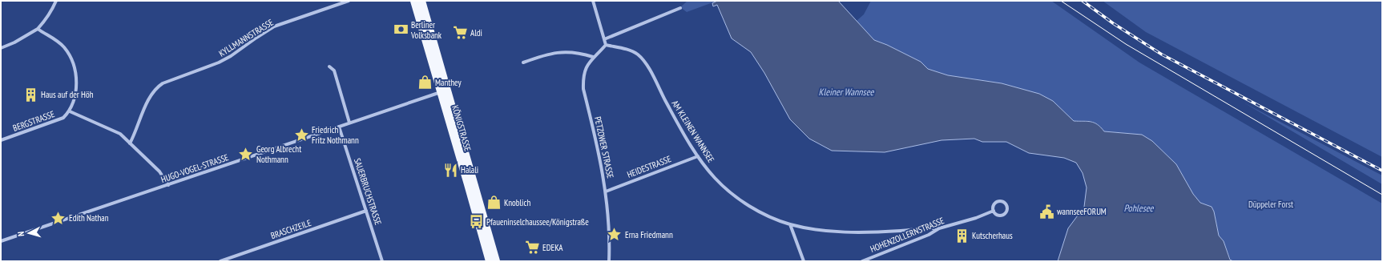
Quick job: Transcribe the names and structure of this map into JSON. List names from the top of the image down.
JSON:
{
  "streets": {
    "main road": ["KÖNIGSTRASSE"],
    "street": [
      "KYLLMANNSTRASSE",
      "BERGSTRASSE",
      "AM KLEINEN WANNSEE",
      "PETZOWER STRASSE",
      "HEIDESTRASSE",
      "HUGO-VOGEL-STRASSE",
      "SAUERBRUCHSTRASSE",
      "BRASCHZEILE",
      "HOHENZOLLERNSTRASSE"
    ]
  },
  "crossings": [
    ["KÖNIGSTRASSE", "HUGO-VOGEL-STRASSE"],
    ["AM KLEINEN WANNSEE", "PETZOWER STRASSE"],
    ["AM KLEINEN WANNSEE", "HEIDESTRASSE"],
    ["AM KLEINEN WANNSEE", "HOHENZOLLERNSTRASSE"],
    ["PETZOWER STRASSE", "HEIDESTRASSE"],
    ["HUGO-VOGEL-STRASSE", "SAUERBRUCHSTRASSE"],
    ["SAUERBRUCHSTRASSE", "BRASCHZEILE"]
  ],
  "water": ["Kleiner Wannsee", "Pohlesee"],
  "parks": ["Düppeler Forst"],
  "places": {
    "bank": ["Berliner Volksbank"],
    "supermarket": ["Aldi", "EDEKA"],
    "shop": ["Manthey", "Knoblich"],
    "building": ["Haus auf der Höh", "Kutscherhaus"],
    "place": [
      "Friedrich Fritz Nothmann",
      "Georg Albrecht Nothmann",
      "Edith Nathan",
      "Erna Friedmann"
    ],
    "restaurant": ["Halali"],
    "public building": ["wannseeFORUM"],
    "bus stop": ["Pfaueninselchaussee/Königstraße"]
  },
  "north": "left"
}
